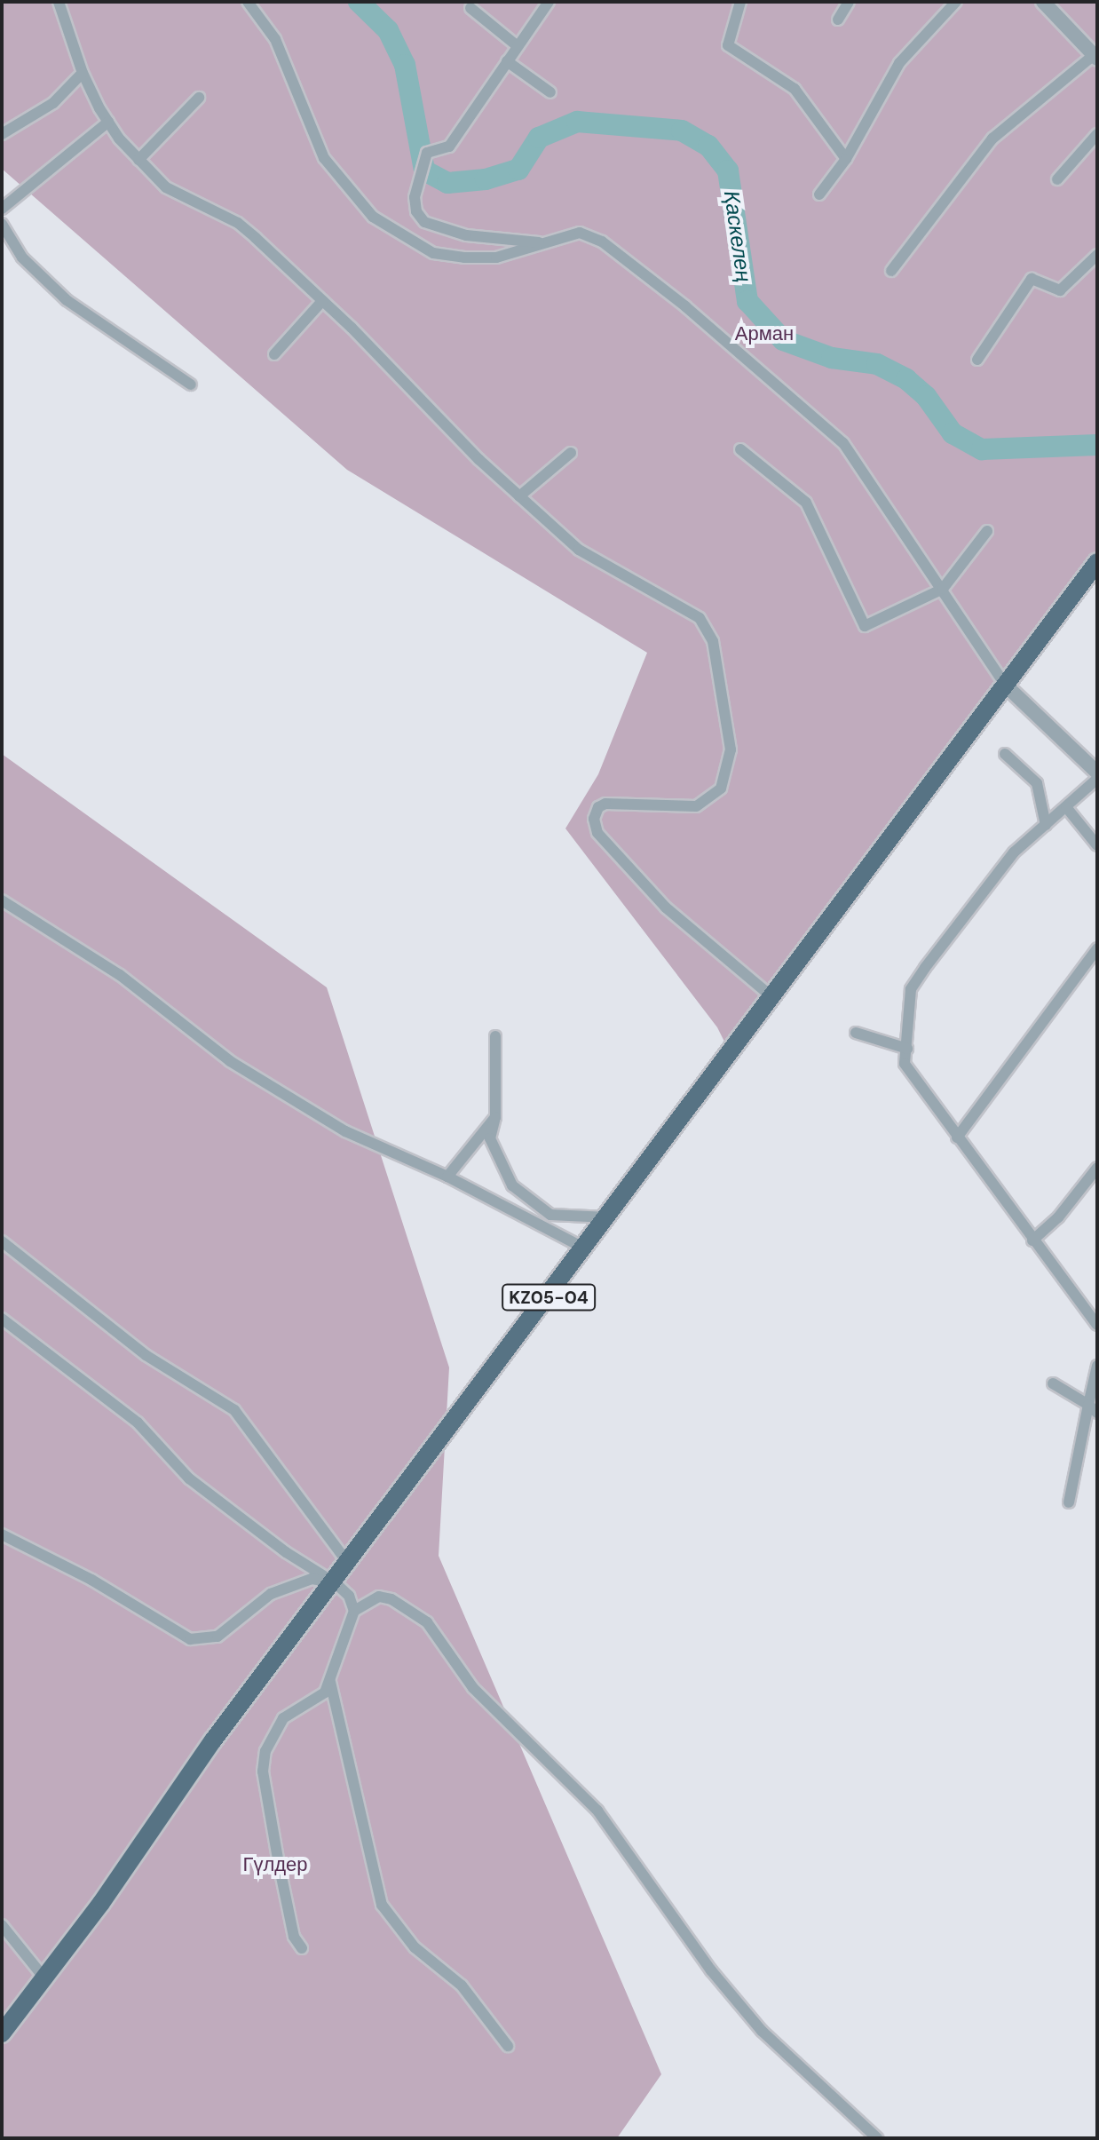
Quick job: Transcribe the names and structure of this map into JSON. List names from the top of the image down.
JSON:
{
  "streets": {
    "main road": ["KZ05-04"]
  },
  "water": ["Қаскелең"],
  "parks": ["Арман", "Гүлдер"]
}
